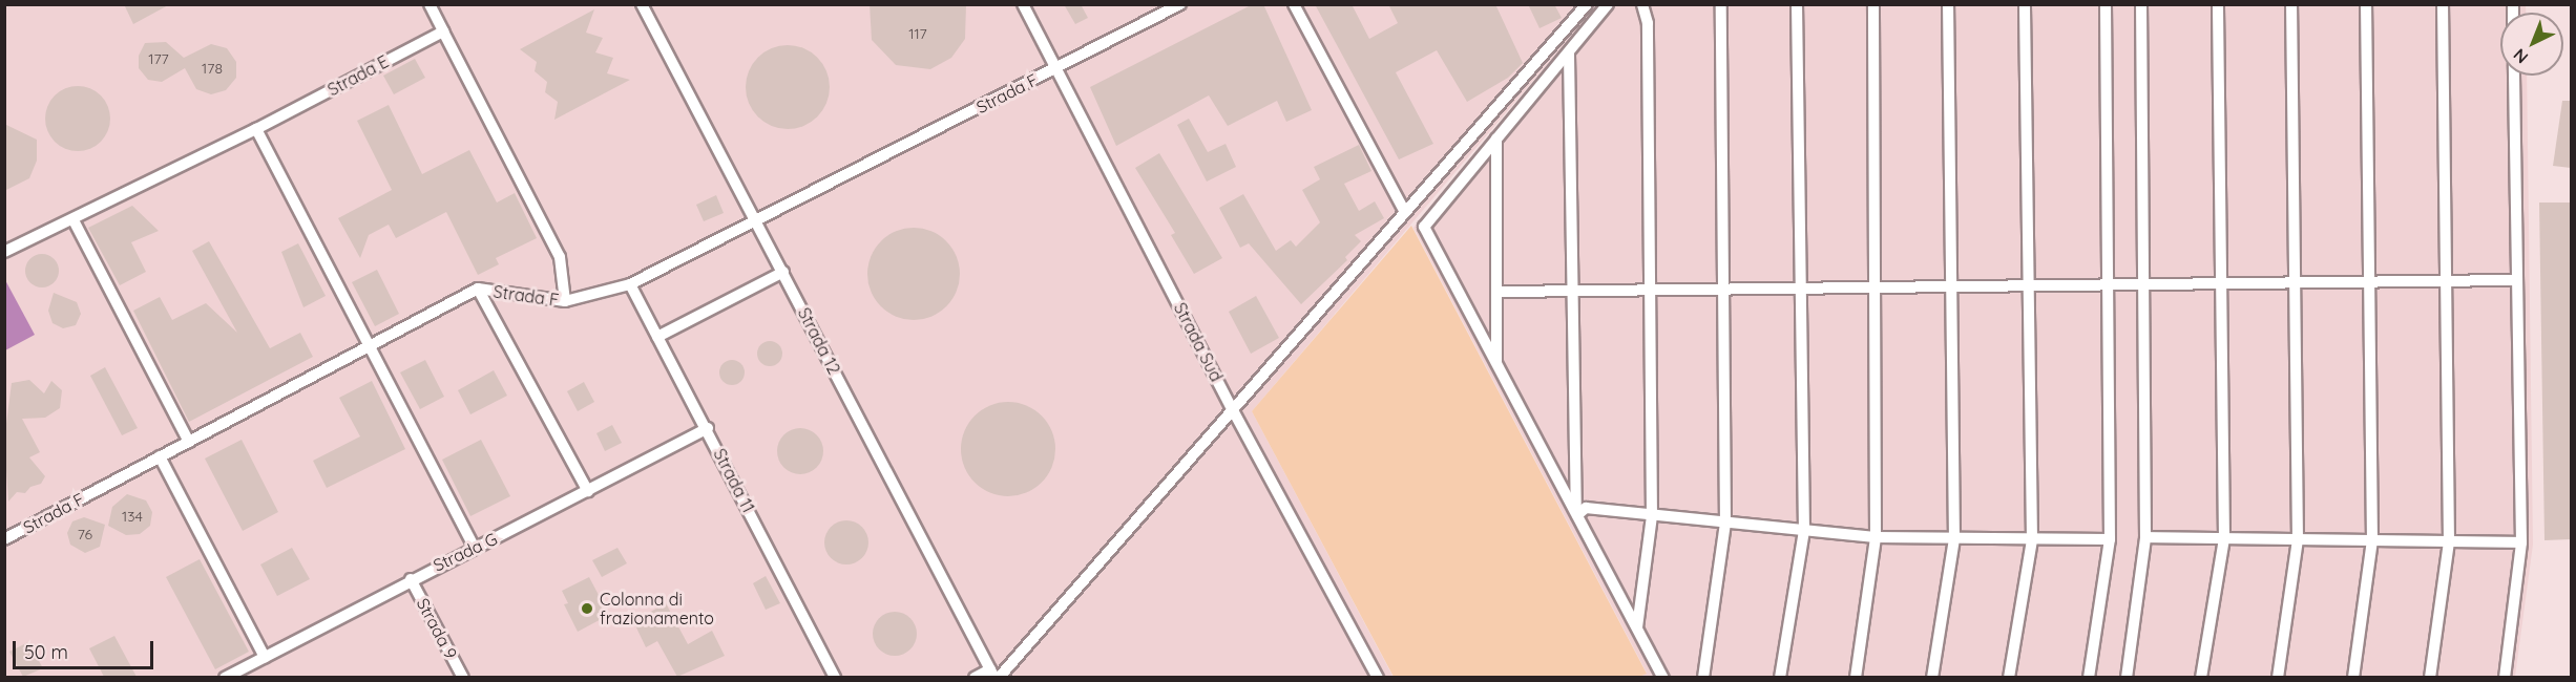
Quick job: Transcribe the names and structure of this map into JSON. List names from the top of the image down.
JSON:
{
  "streets": {
    "lane": [
      "Strada E",
      "Strada F",
      "Strada 12",
      "Strada Sud",
      "Strada 11",
      "Strada G",
      "Strada 9"
    ]
  },
  "crossings": [
    ["Strada F", "Strada 12"],
    ["Strada F", "Strada Sud"],
    ["Strada F", "Strada 11"],
    ["Strada 11", "Strada G"],
    ["Strada G", "Strada 9"]
  ],
  "places": ["Colonna di frazionamento"],
  "house_numbers": [
    "117",
    "177",
    "178",
    "134",
    "76"
  ],
  "scale_bar": "50 m",
  "north": "bottom left"
}
